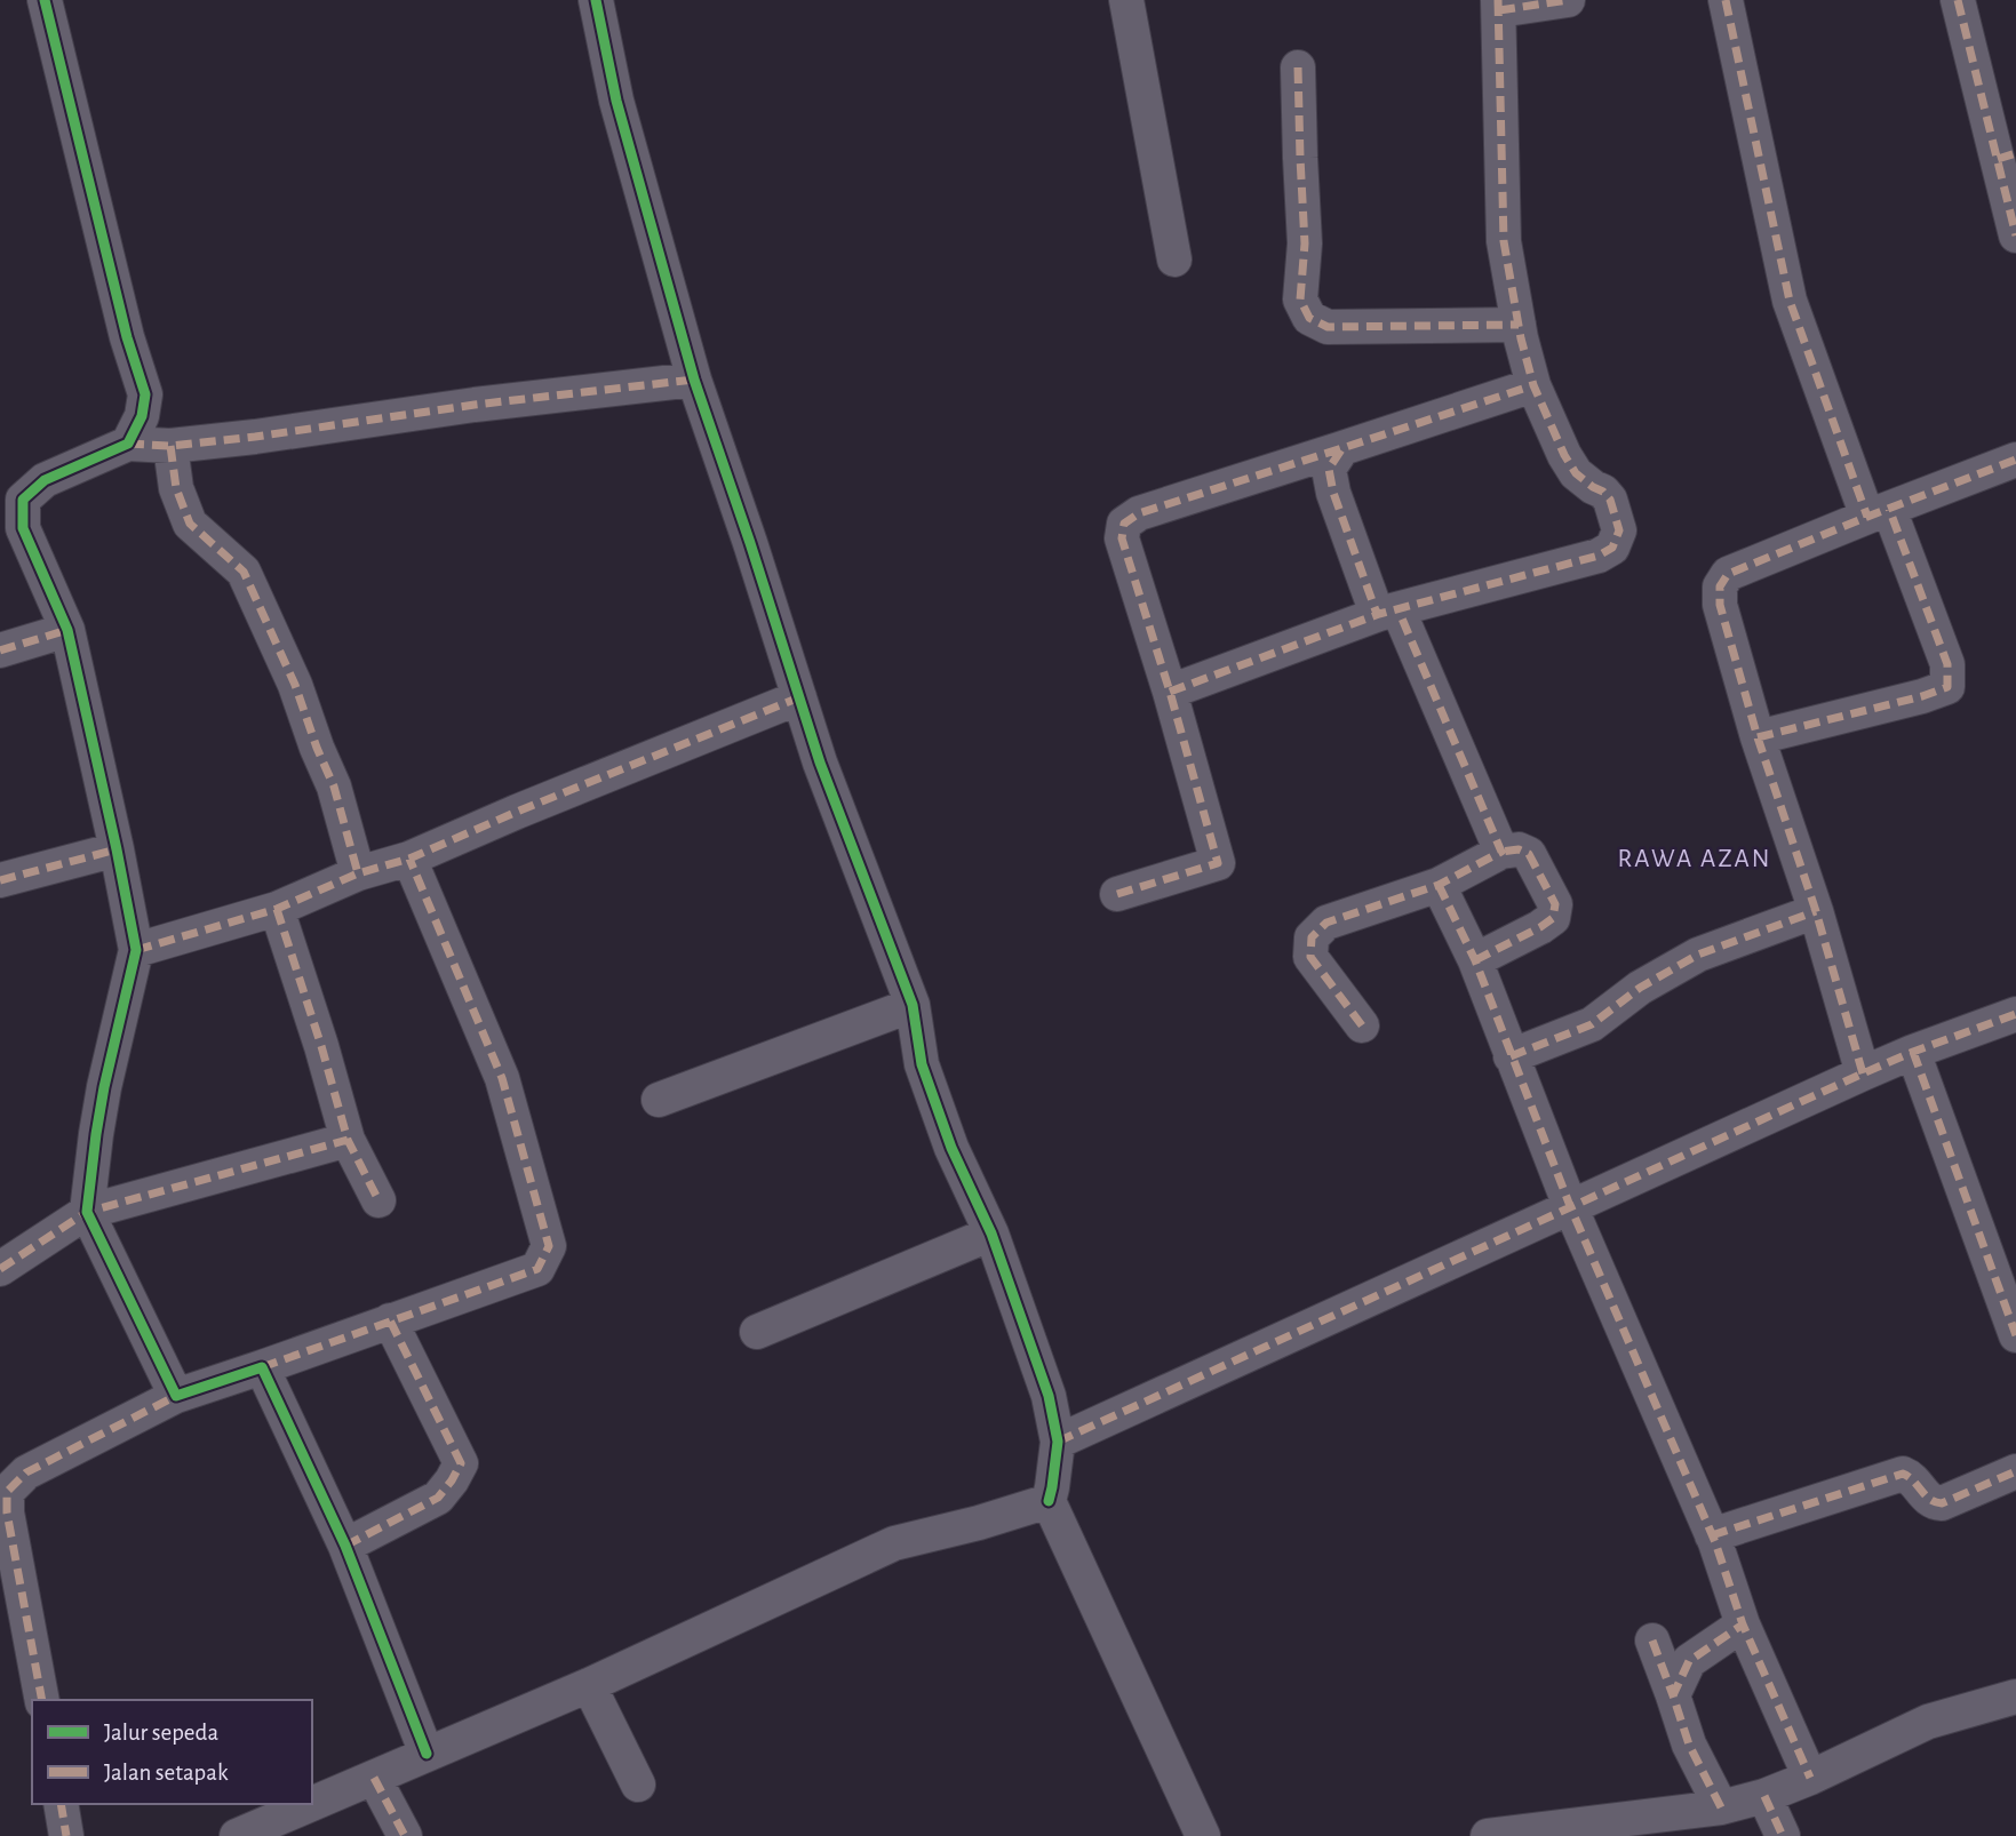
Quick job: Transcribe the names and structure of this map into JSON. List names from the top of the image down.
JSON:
{
  "districts": ["RAWA AZAN"],
  "legend": ["Jalur sepeda", "Jalan setapak"]
}
